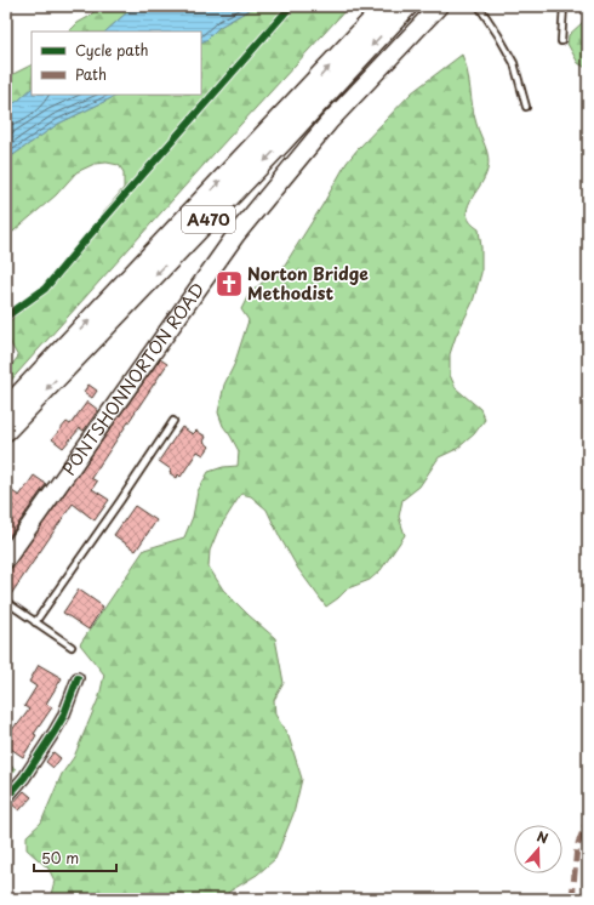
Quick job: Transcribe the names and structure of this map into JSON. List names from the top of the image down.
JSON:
{
  "streets": {
    "highway": ["A470"],
    "main road": ["PONTSHONNORTON ROAD"]
  },
  "places": {
    "church": ["Norton Bridge Methodist"]
  },
  "legend": ["Cycle path", "Path"],
  "scale_bar": "50 m",
  "north": "top"
}
